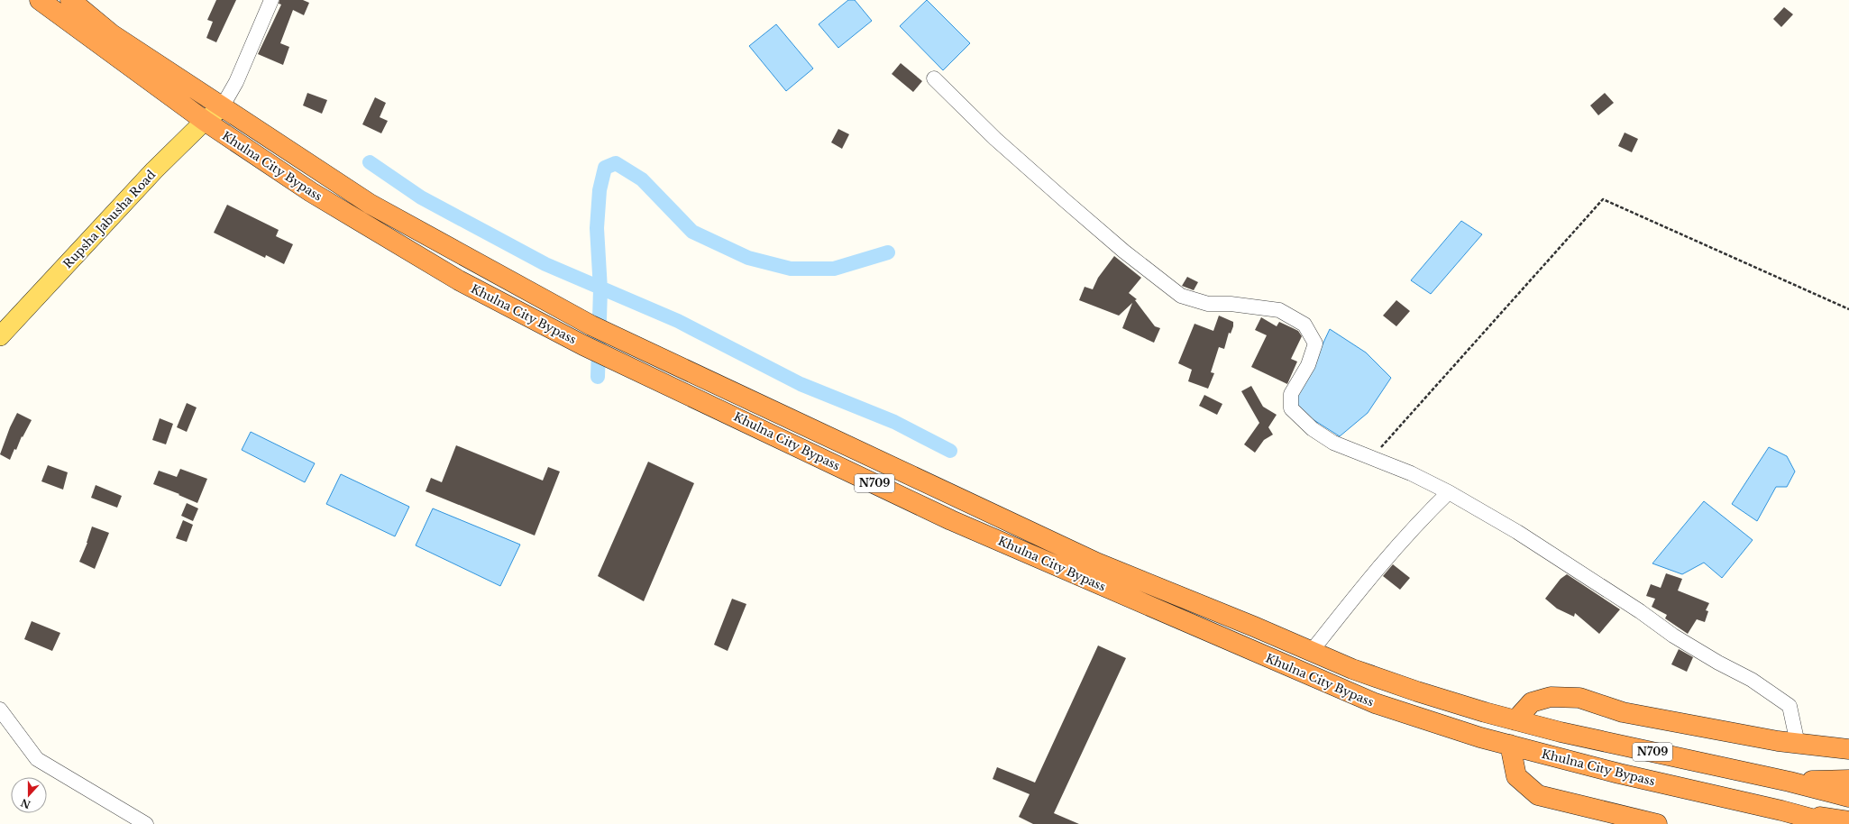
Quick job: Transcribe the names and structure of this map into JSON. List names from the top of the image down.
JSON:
{
  "streets": {
    "highway": ["Khulna City Bypass", "N709"],
    "main road": ["Rupsha Jabusha Road"]
  },
  "crossings": [
    ["Khulna City Bypass", "Rupsha Jabusha Road"]
  ],
  "north": "bottom"
}
